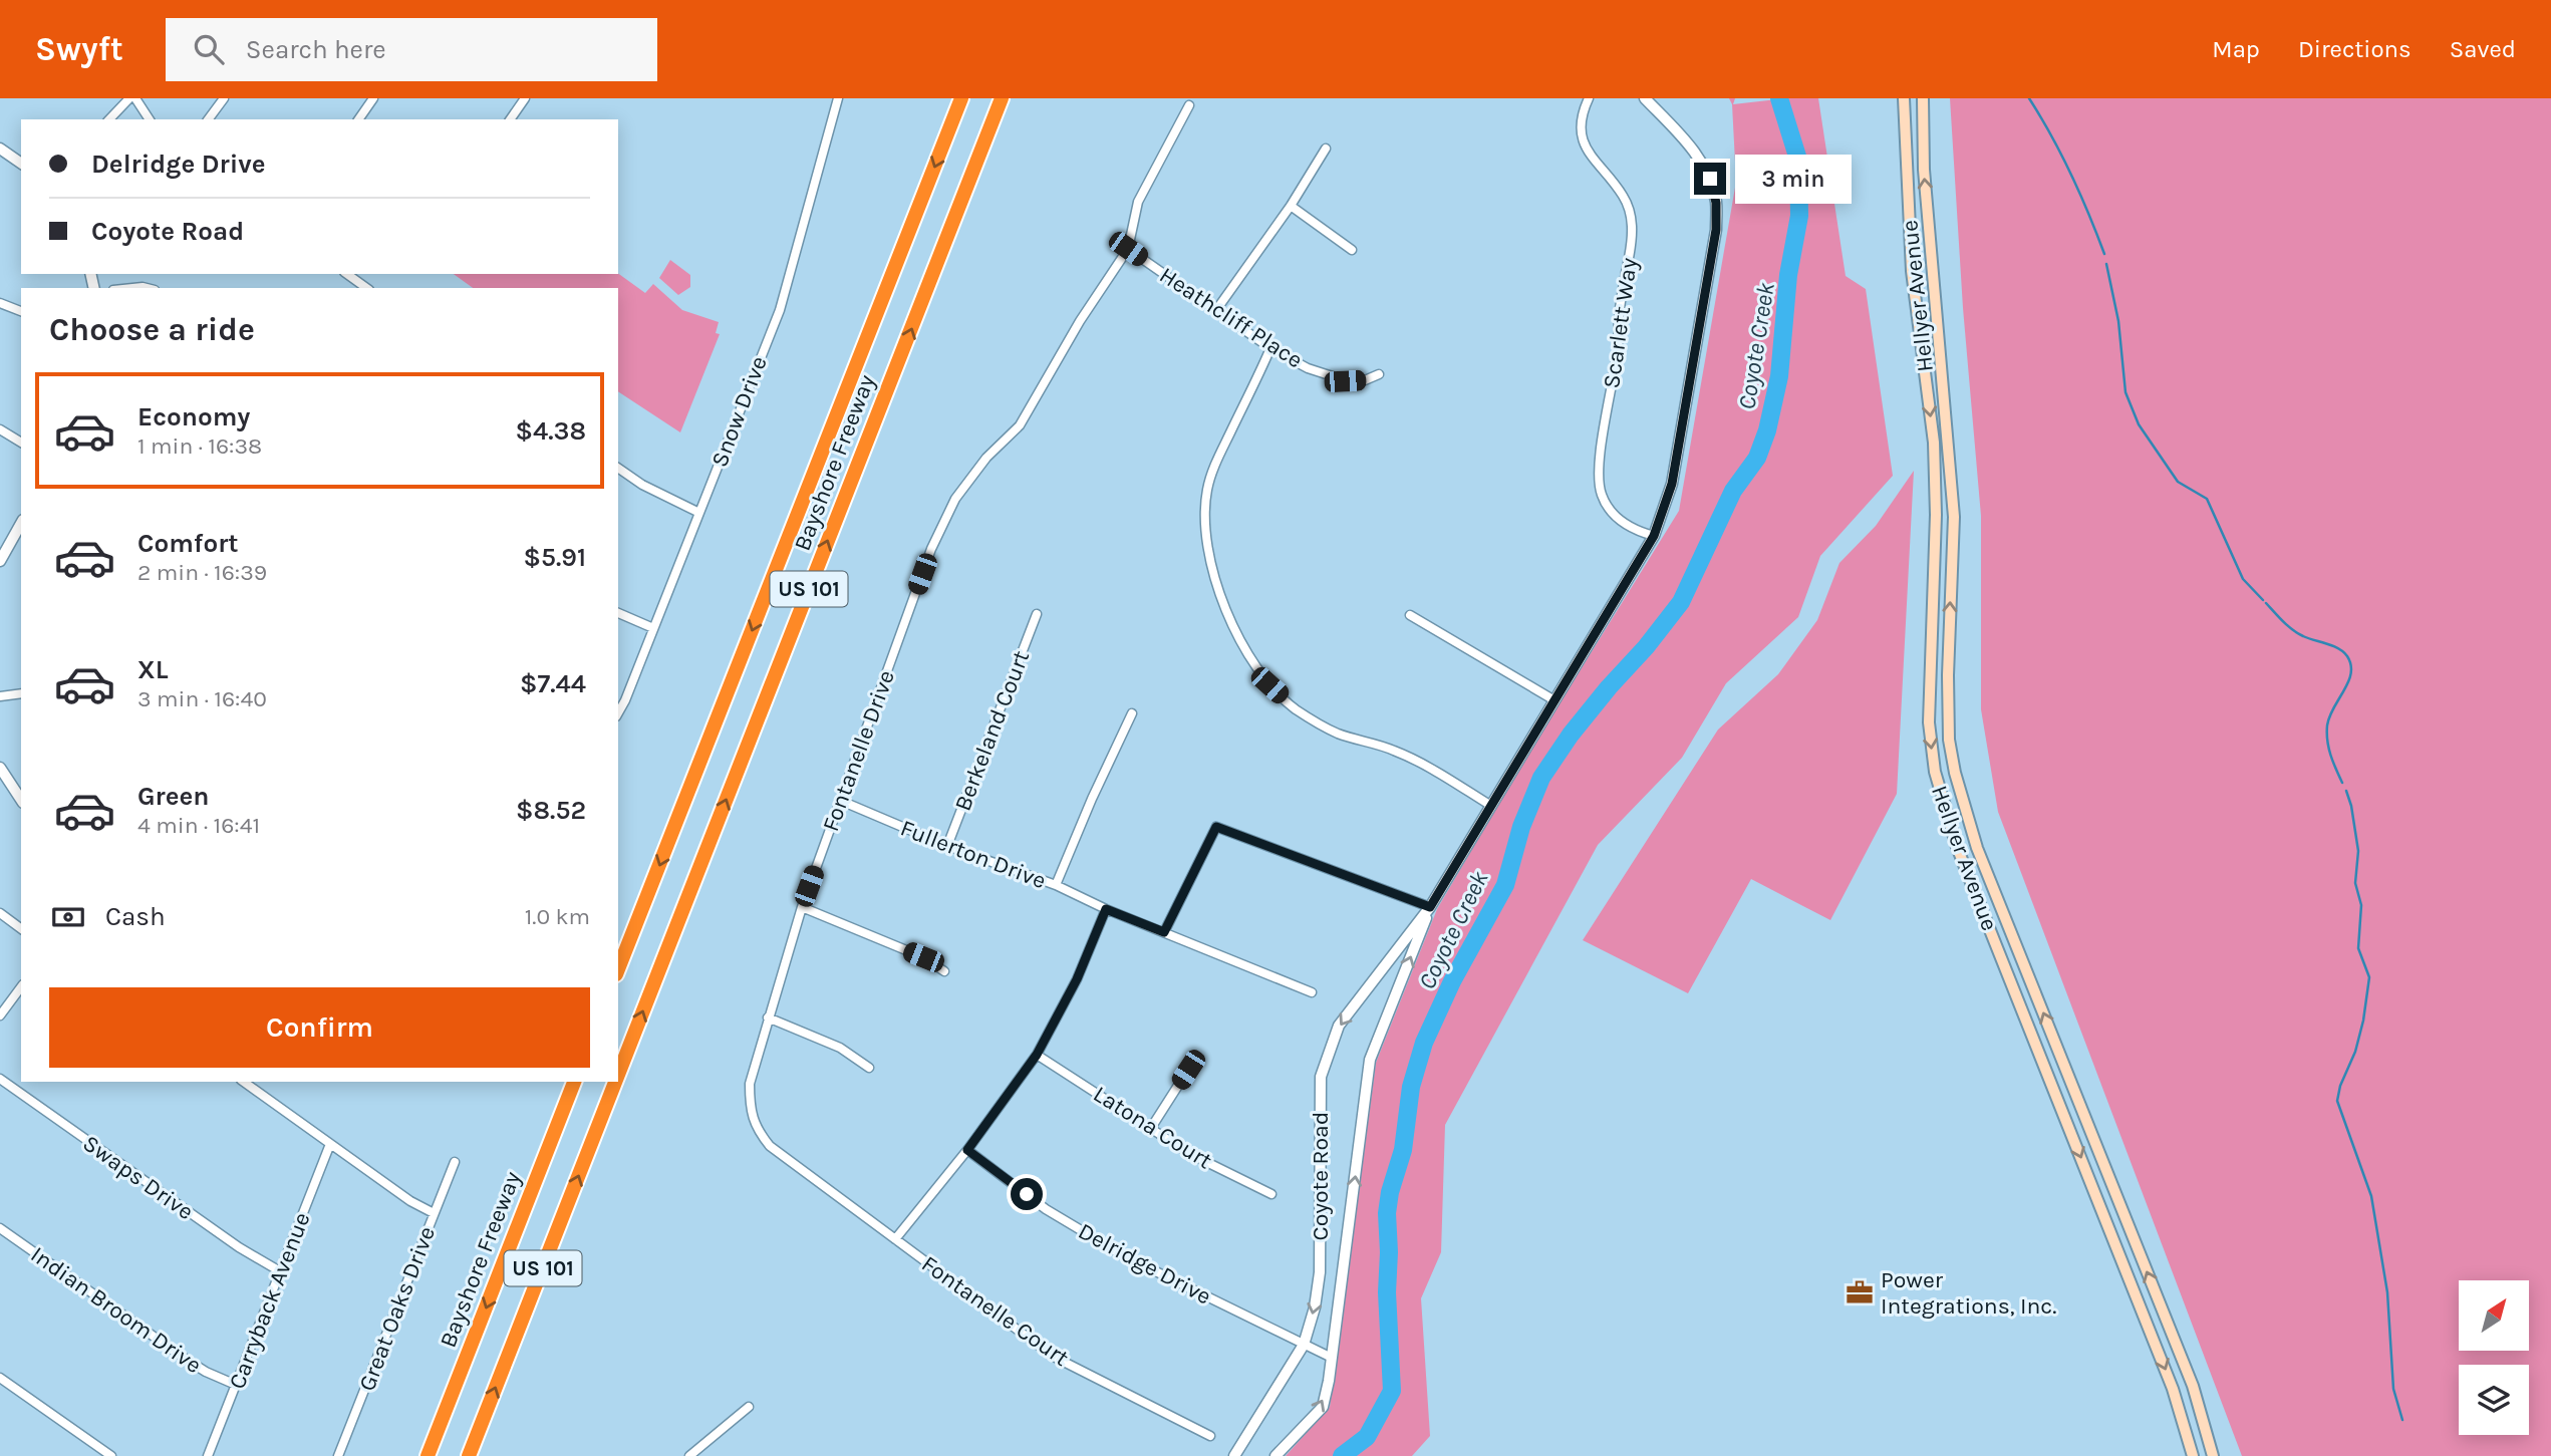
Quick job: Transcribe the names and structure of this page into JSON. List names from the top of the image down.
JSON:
{
  "streets": {
    "highway": ["Bayshore Freeway", "US 101"],
    "main road": ["Hellyer Avenue"],
    "street": [
      "Heathcliff Place",
      "Scarlett Way",
      "Snow Drive",
      "Berkeland Court",
      "Fontanelle Drive",
      "Fullerton Drive",
      "Latona Court",
      "Coyote Road",
      "Swaps Drive",
      "Delridge Drive",
      "Carryback Avenue",
      "Great Oaks Drive",
      "Indian Broom Drive",
      "Fontanelle Court"
    ]
  },
  "crossings": [
    ["Heathcliff Place", "Fontanelle Drive"],
    ["Scarlett Way", "Coyote Road"],
    ["Berkeland Court", "Fullerton Drive"],
    ["Fontanelle Drive", "Fullerton Drive"],
    ["Fontanelle Drive", "Fontanelle Court"],
    ["Coyote Road", "Delridge Drive"],
    ["Swaps Drive", "Carryback Avenue"],
    ["Carryback Avenue", "Indian Broom Drive"]
  ],
  "water": ["Coyote Creek"],
  "places": {
    "office": ["Power Integrations, Inc."]
  },
  "north": "top right",
  "page": {
    "header": "Swyft",
    "search": "Search here",
    "nav": ["Map", "Directions", "Saved"],
    "banner": ["Delridge Drive", "Coyote Road"],
    "bubble": "3 min",
    "heading": "Choose a ride",
    "list": [
      {
        "name": "Economy",
        "note": "1 min · 16:38",
        "value": "$4.38"
      },
      {
        "name": "Comfort",
        "note": "2 min · 16:39",
        "value": "$5.91"
      },
      {
        "name": "XL",
        "note": "3 min · 16:40",
        "value": "$7.44"
      },
      {
        "name": "Green",
        "note": "4 min · 16:41",
        "value": "$8.52"
      }
    ],
    "pay": ["Cash", "1.0 km"],
    "buttons": "Confirm"
  }
}
